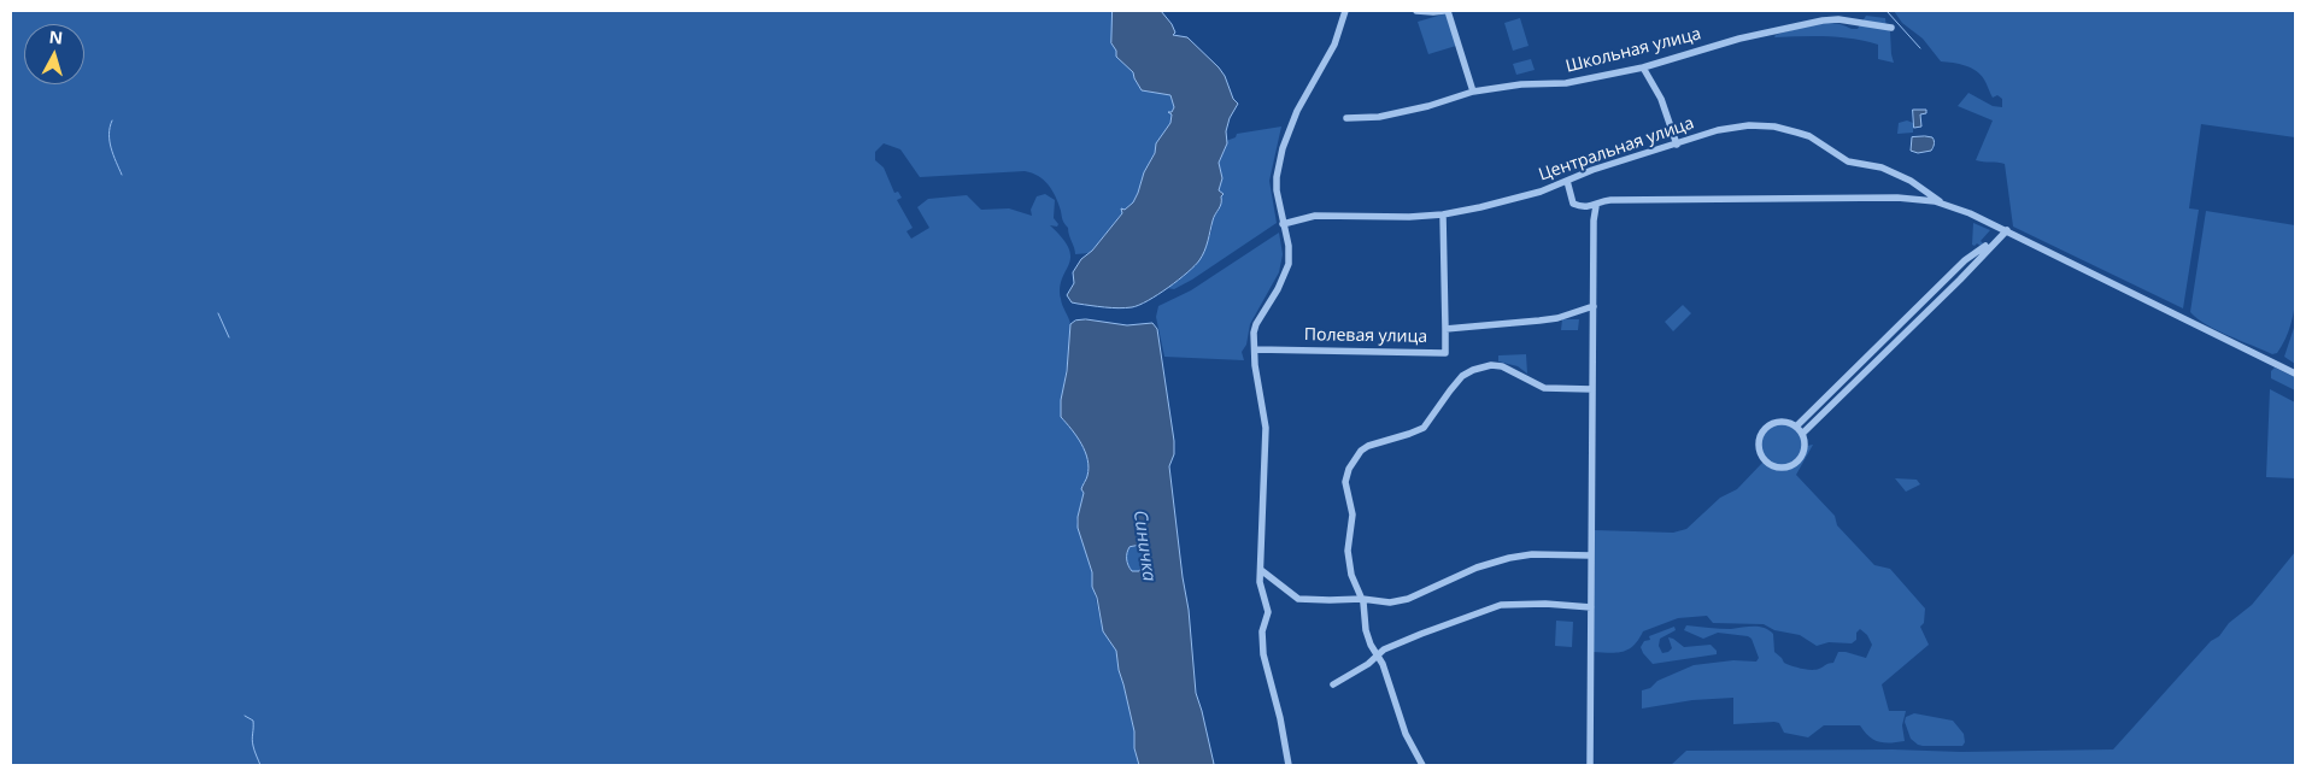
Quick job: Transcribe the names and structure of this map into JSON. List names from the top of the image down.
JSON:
{
  "streets": {
    "street": ["Школьная улица", "Центральная улица", "Полевая улица"]
  },
  "water": ["Синичка"],
  "north": "top"
}
